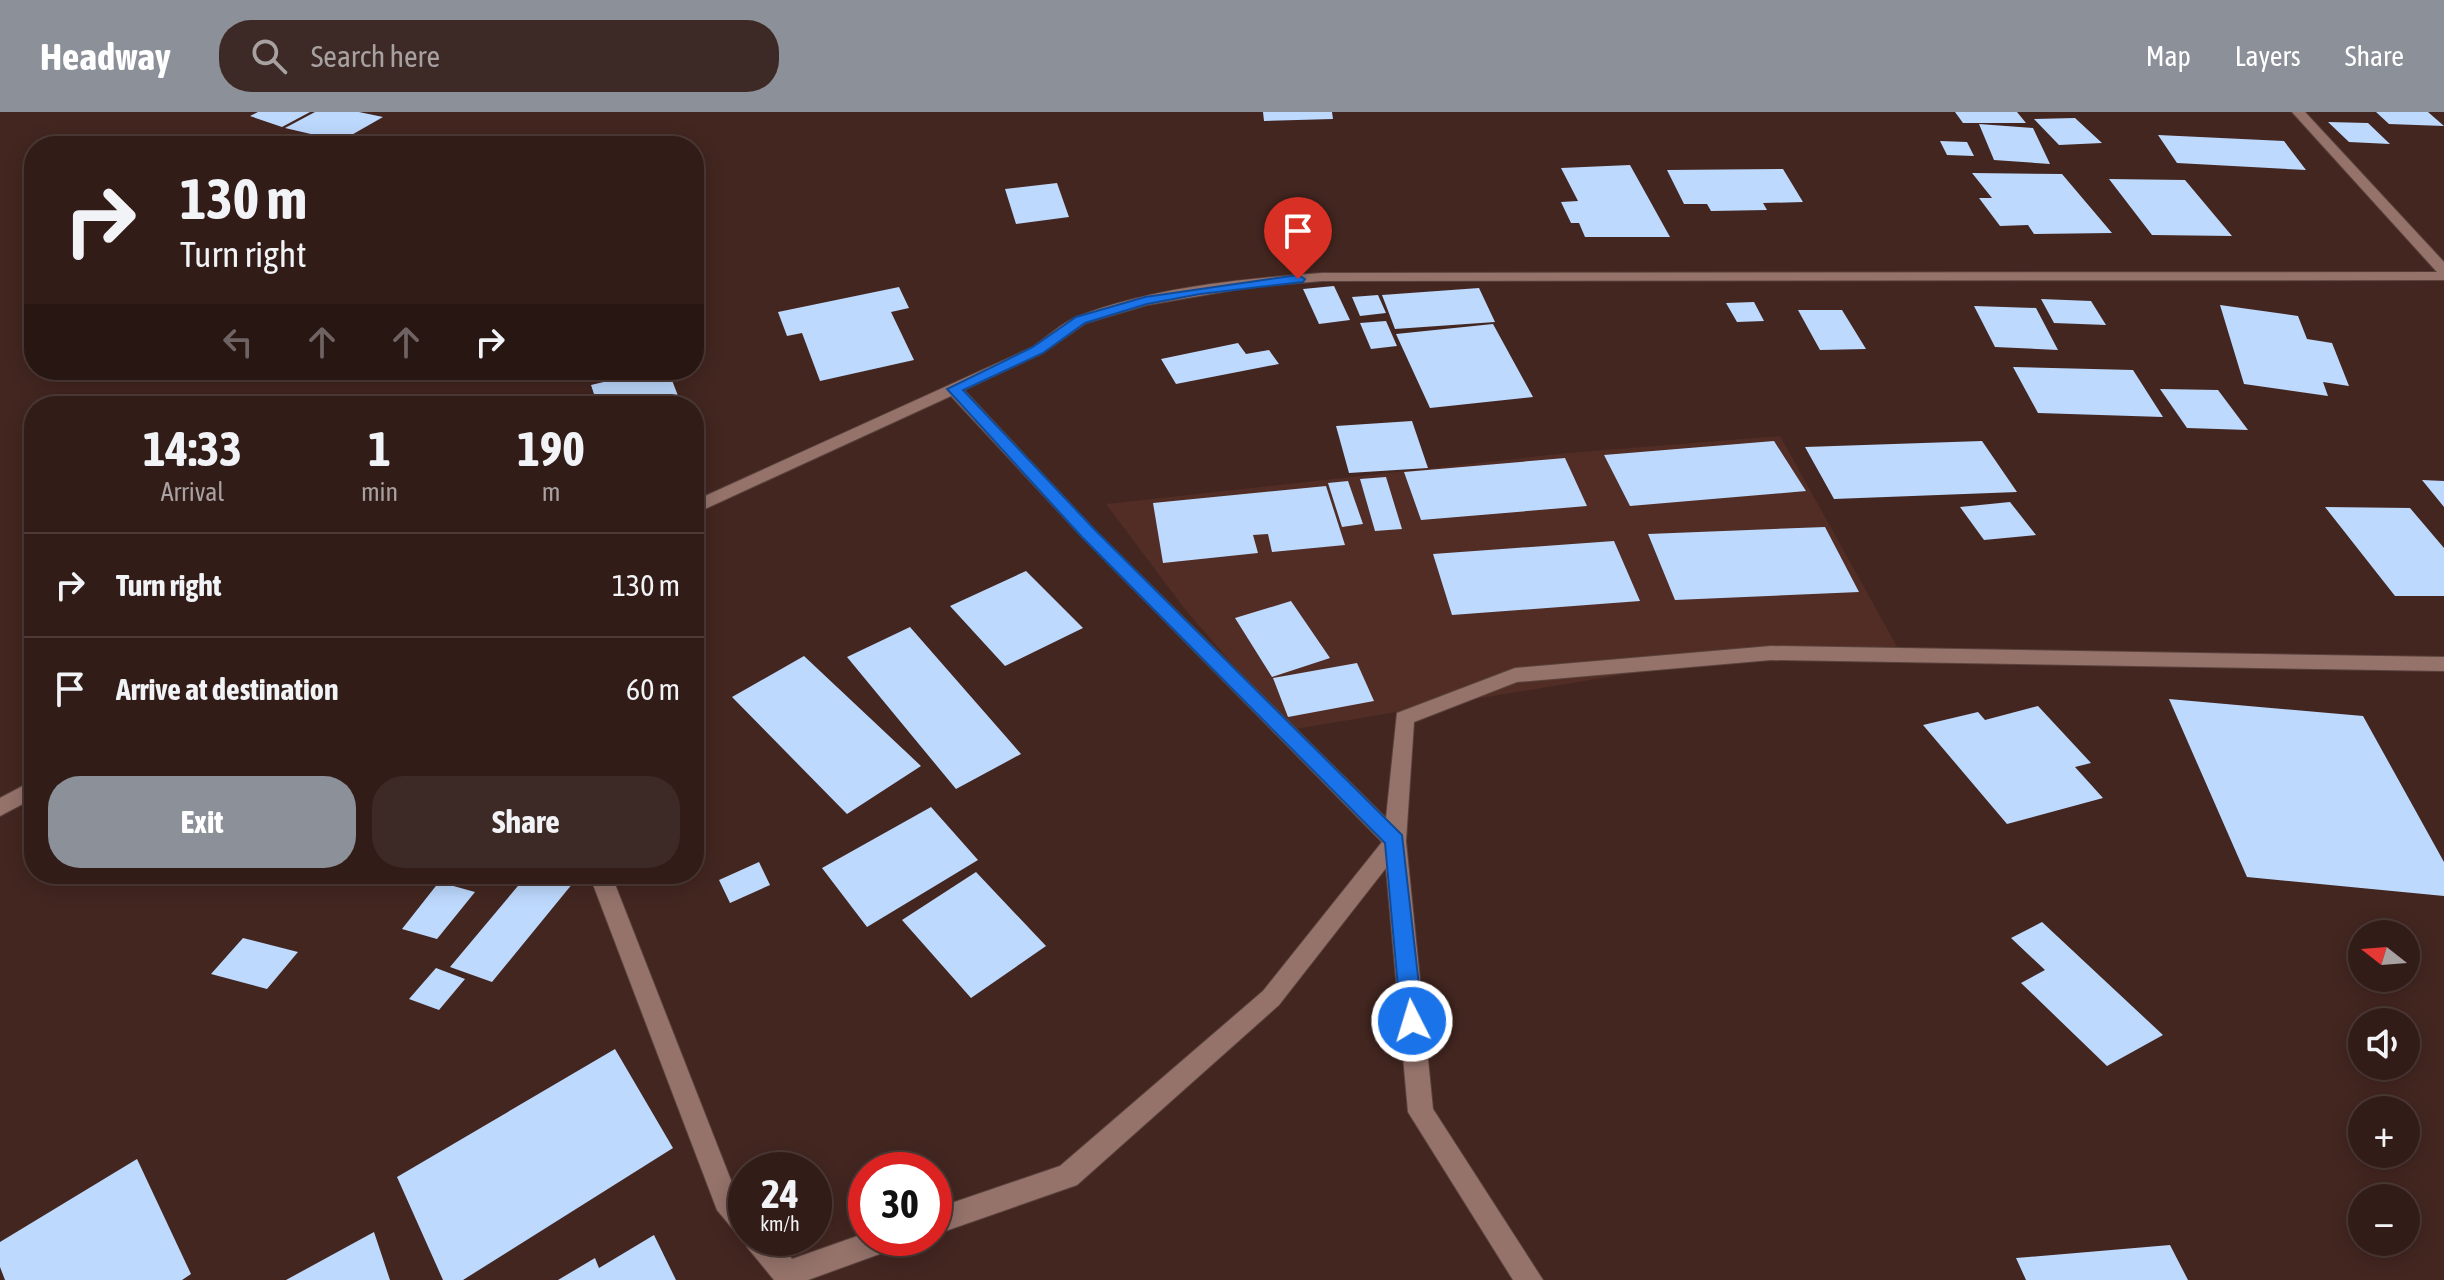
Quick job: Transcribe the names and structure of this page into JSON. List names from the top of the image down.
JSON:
{
  "north": "left",
  "page": {
    "header": "Headway",
    "search": "Search here",
    "nav": ["Map", "Layers", "Share"],
    "turn": ["130 m", "Turn right"],
    "eta": [
      "14:33",
      "Arrival",
      "1",
      "min",
      "190",
      "m"
    ],
    "list": [
      {
        "name": "Turn right",
        "value": "130 m"
      },
      {
        "name": "Arrive at destination",
        "value": "60 m"
      }
    ],
    "buttons": ["Exit", "Share"],
    "map_buttons": ["+", "−"],
    "speed": "24 km/h",
    "limit": "30"
  }
}
